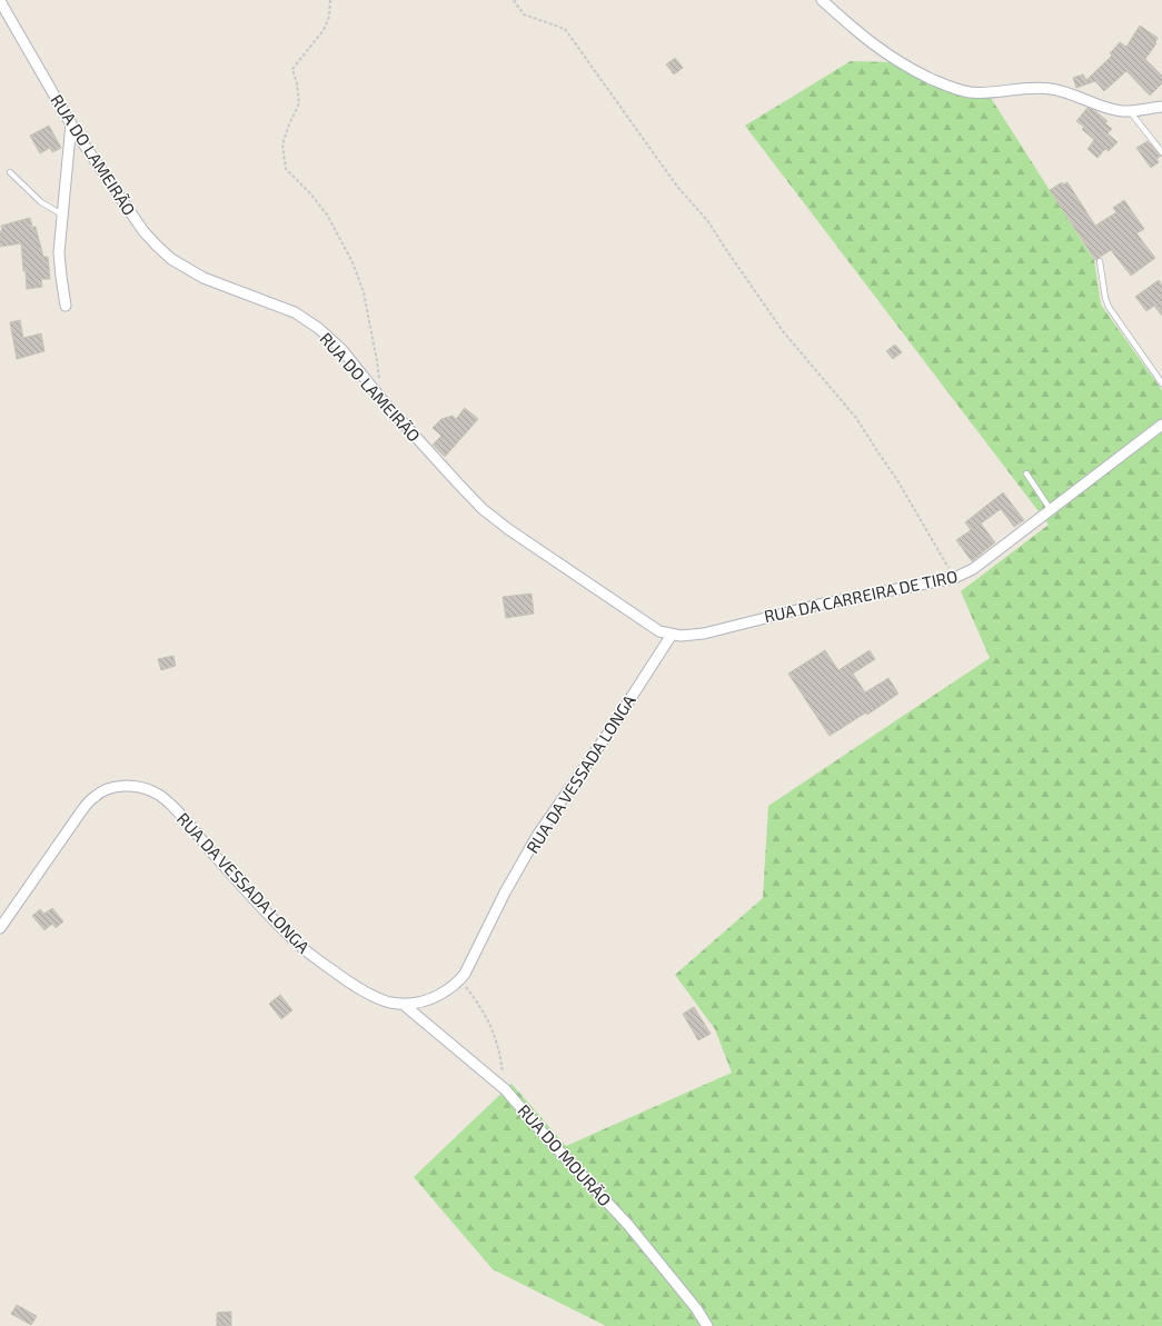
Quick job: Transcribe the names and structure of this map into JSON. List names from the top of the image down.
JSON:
{
  "streets": {
    "street": [
      "RUA DO LAMEIRÃO",
      "RUA DA CARREIRA DE TIRO",
      "RUA DA VESSADA LONGA",
      "RUA DO MOURÃO"
    ]
  },
  "crossings": [
    ["RUA DO LAMEIRÃO", "RUA DA CARREIRA DE TIRO"],
    ["RUA DO LAMEIRÃO", "RUA DA VESSADA LONGA"],
    ["RUA DA CARREIRA DE TIRO", "RUA DA VESSADA LONGA"],
    ["RUA DA VESSADA LONGA", "RUA DO MOURÃO"]
  ]
}
